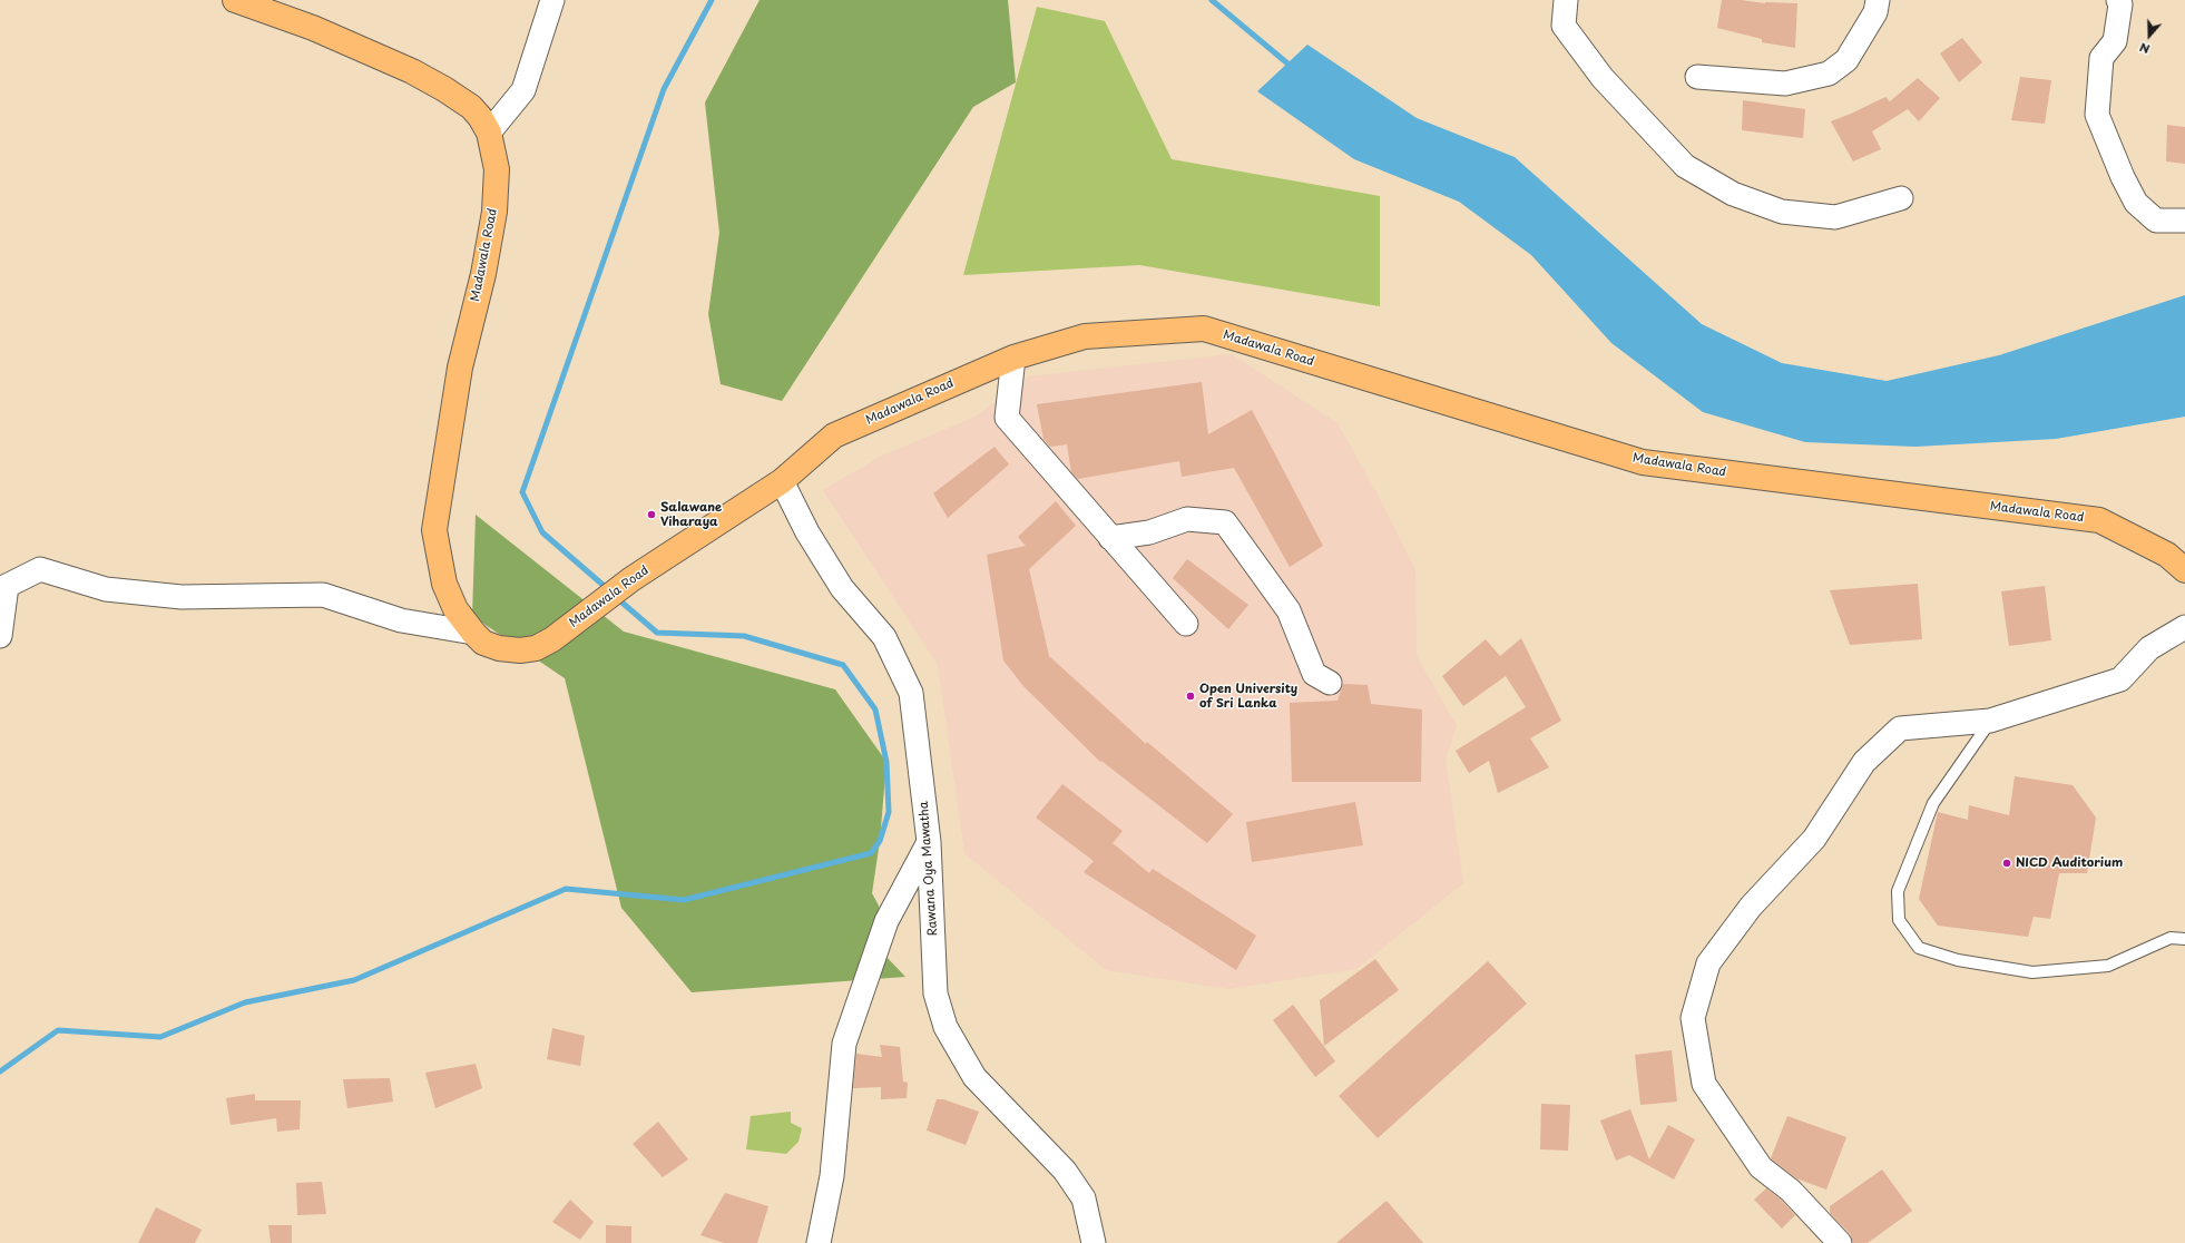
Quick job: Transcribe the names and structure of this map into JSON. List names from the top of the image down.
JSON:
{
  "streets": {
    "main road": ["Madawala Road"],
    "street": ["Rawana Oya Mawatha"]
  },
  "crossings": [
    ["Madawala Road", "Rawana Oya Mawatha"]
  ],
  "places": ["Salawane Viharaya", "Open University of Sri Lanka", "NICD Auditorium"],
  "north": "bottom"
}
